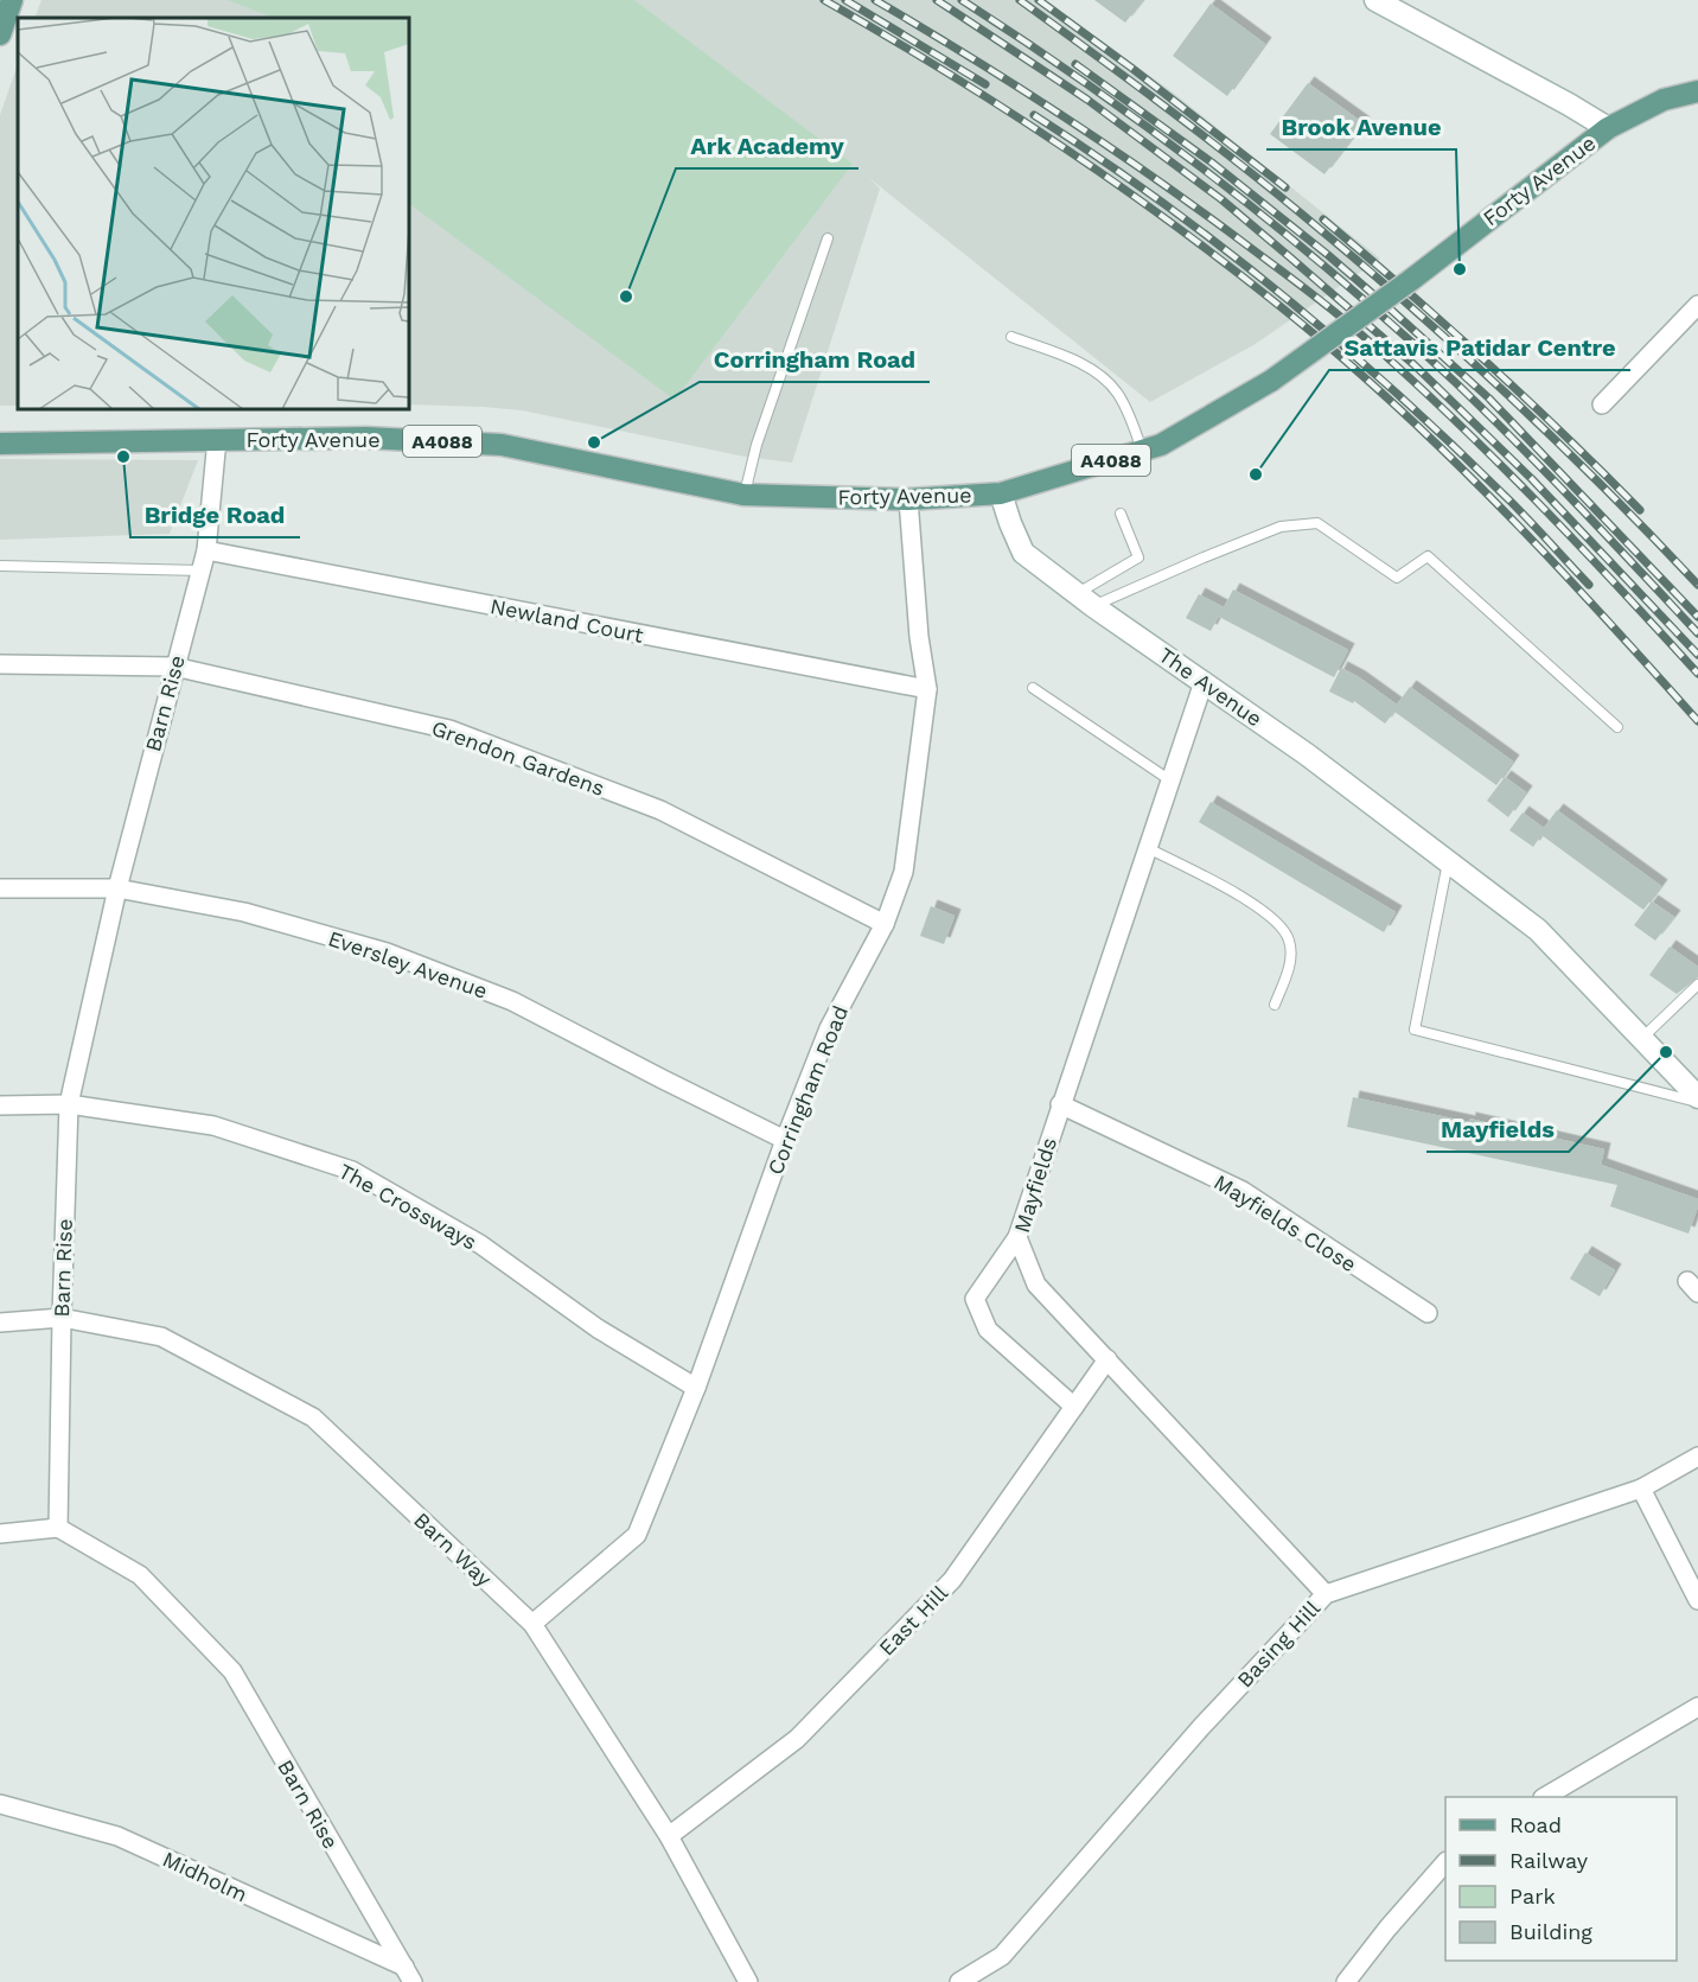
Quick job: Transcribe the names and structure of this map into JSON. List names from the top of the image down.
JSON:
{
  "streets": {
    "main road": ["Forty Avenue", "A4088"],
    "street": [
      "Newland Court",
      "The Avenue",
      "Barn Rise",
      "Grendon Gardens",
      "Eversley Avenue",
      "Corringham Road",
      "Mayfields",
      "The Crossways",
      "Mayfields Close",
      "Barn Way",
      "East Hill",
      "Basing Hill",
      "Midholm"
    ]
  },
  "crossings": [
    ["Forty Avenue", "The Avenue"],
    ["Forty Avenue", "Barn Rise"],
    ["Forty Avenue", "Corringham Road"],
    ["Newland Court", "Barn Rise"],
    ["Newland Court", "Corringham Road"],
    ["The Avenue", "Mayfields"],
    ["Barn Rise", "Grendon Gardens"],
    ["Barn Rise", "Eversley Avenue"],
    ["Barn Rise", "The Crossways"],
    ["Barn Rise", "Barn Way"],
    ["Barn Rise", "Midholm"],
    ["Grendon Gardens", "Corringham Road"],
    ["Eversley Avenue", "Corringham Road"],
    ["Corringham Road", "The Crossways"],
    ["Corringham Road", "Barn Way"],
    ["Mayfields", "Mayfields Close"],
    ["Mayfields", "East Hill"],
    ["Mayfields", "Basing Hill"],
    ["Barn Way", "East Hill"]
  ],
  "places": [
    "Brook Avenue",
    "Ark Academy",
    "Corringham Road",
    "Bridge Road",
    "Sattavis Patidar Centre",
    "Mayfields"
  ],
  "legend": [
    "Road",
    "Railway",
    "Park",
    "Building"
  ]
}
